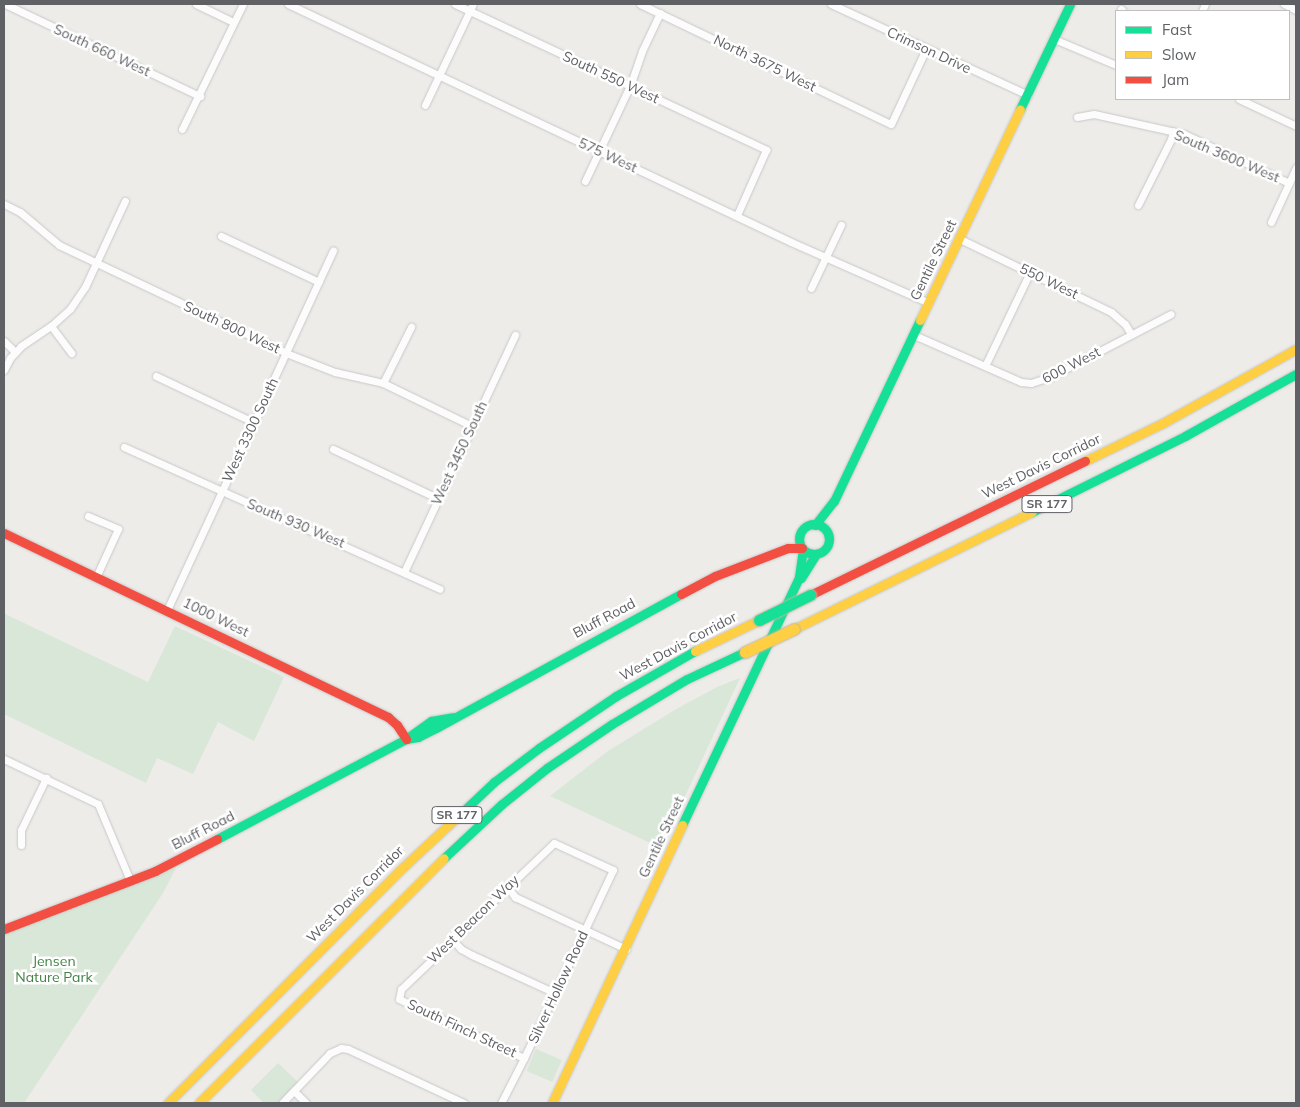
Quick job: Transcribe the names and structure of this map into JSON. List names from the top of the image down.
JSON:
{
  "streets": {
    "main road": [
      "Gentile Street",
      "West Davis Corridor",
      "SR 177",
      "1000 West",
      "Bluff Road"
    ],
    "street": [
      "South 660 West",
      "Crimson Drive",
      "North 3675 West",
      "South 550 West",
      "575 West",
      "South 3600 West",
      "550 West",
      "South 800 West",
      "600 West",
      "West 3300 South",
      "West 3450 South",
      "South 930 West",
      "West Beacon Way",
      "Silver Hollow Road",
      "South Finch Street"
    ]
  },
  "crossings": [
    ["Crimson Drive", "North 3675 West"],
    ["Crimson Drive", "Gentile Street"],
    ["South 550 West", "575 West"],
    ["575 West", "Gentile Street"],
    ["Gentile Street", "550 West"],
    ["Gentile Street", "600 West"],
    ["Gentile Street", "Bluff Road"],
    ["550 West", "600 West"],
    ["South 800 West", "West 3300 South"],
    ["South 800 West", "West 3450 South"],
    ["West 3300 South", "South 930 West"],
    ["West 3300 South", "1000 West"],
    ["West 3450 South", "South 930 West"],
    ["1000 West", "Bluff Road"],
    ["West Beacon Way", "Silver Hollow Road"],
    ["West Beacon Way", "South Finch Street"],
    ["Silver Hollow Road", "South Finch Street"]
  ],
  "parks": ["Jensen Nature Park"],
  "legend": ["Fast", "Slow", "Jam"]
}
